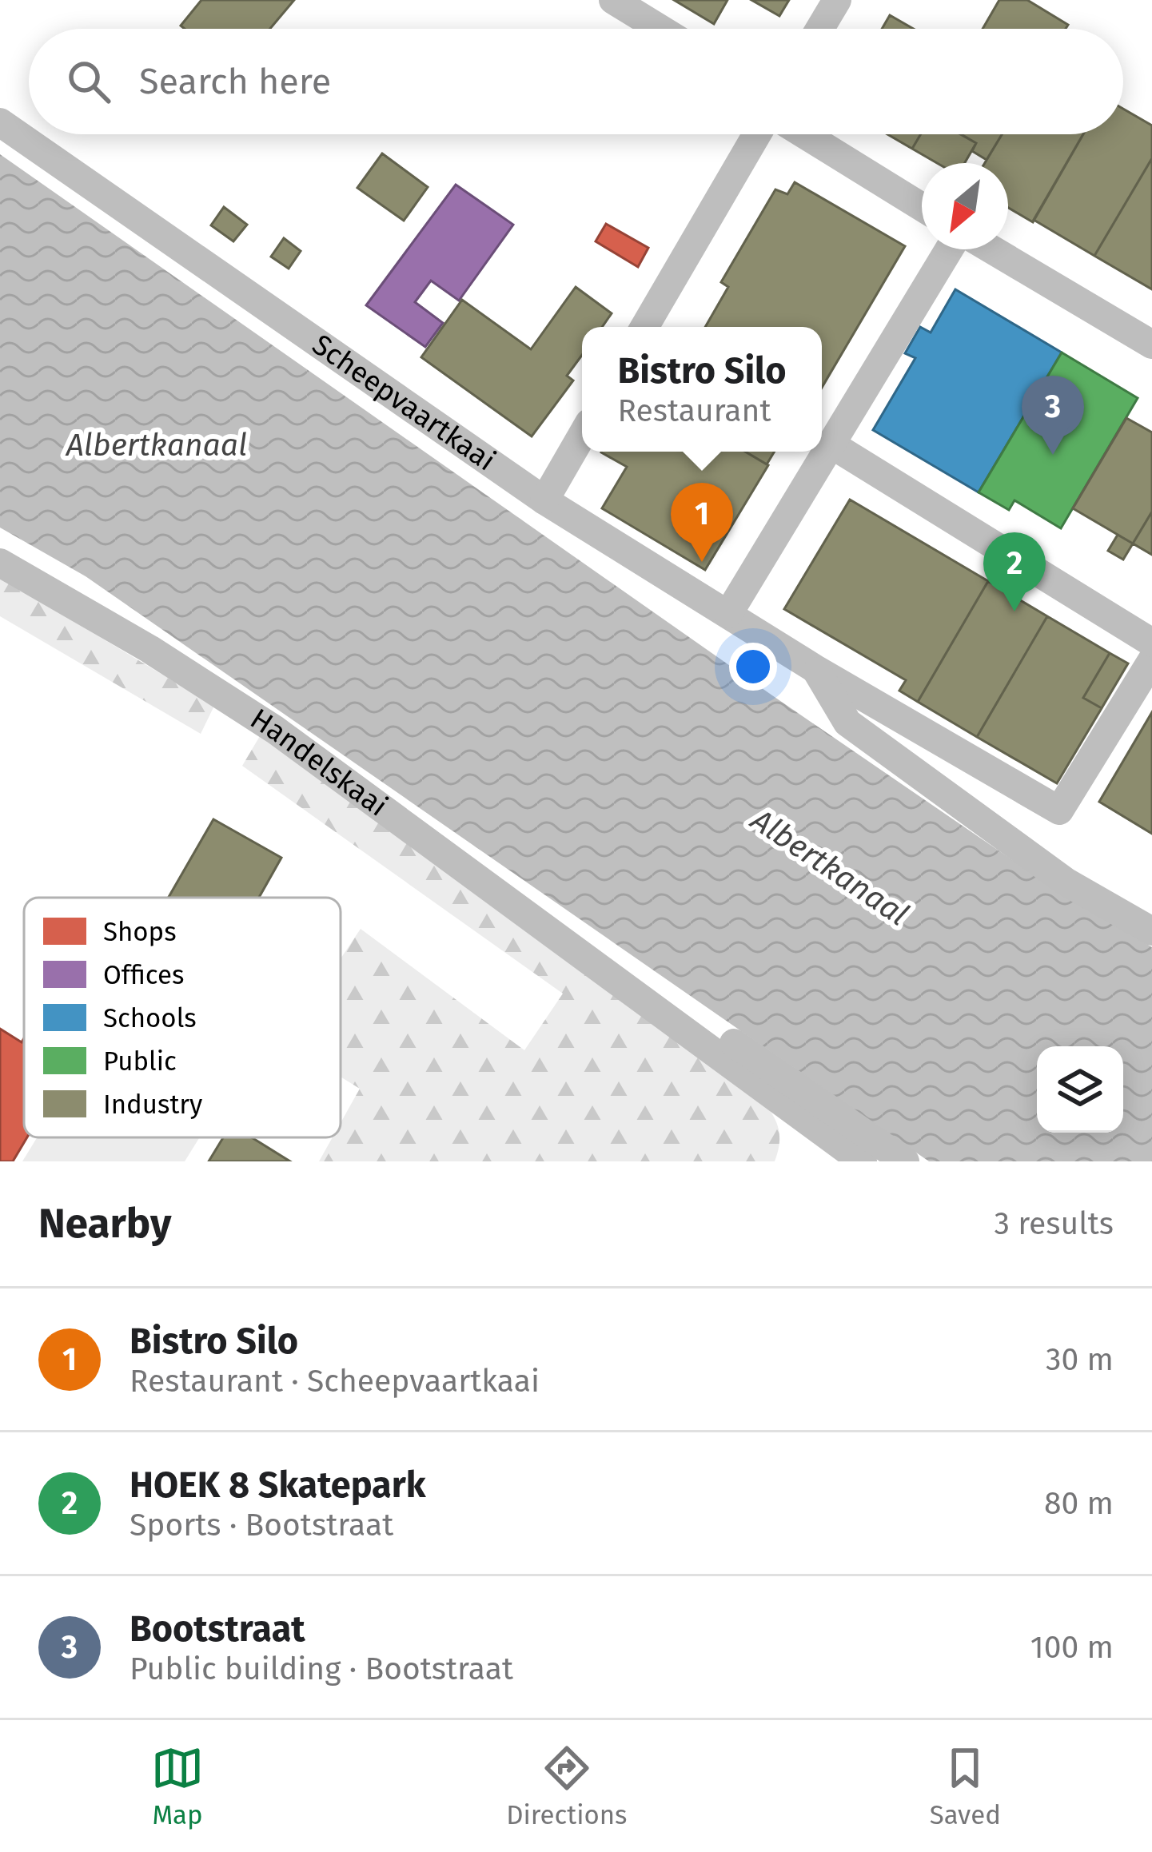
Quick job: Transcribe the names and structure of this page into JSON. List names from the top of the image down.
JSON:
{
  "streets": {
    "street": ["Scheepvaartkaai", "Handelskaai"]
  },
  "water": ["Albertkanaal"],
  "legend": [
    "Shops",
    "Offices",
    "Schools",
    "Public",
    "Industry"
  ],
  "north": "bottom left",
  "page": {
    "search": "Search here",
    "popup": ["Bistro Silo", "Restaurant"],
    "pins": ["3", "1", "2"],
    "heading": ["Nearby", "3 results"],
    "list": [
      {
        "mark": "1",
        "name": "Bistro Silo",
        "note": "Restaurant · Scheepvaartkaai",
        "value": "30 m"
      },
      {
        "mark": "2",
        "name": "HOEK 8 Skatepark",
        "note": "Sports · Bootstraat",
        "value": "80 m"
      },
      {
        "mark": "3",
        "name": "Bootstraat",
        "note": "Public building · Bootstraat",
        "value": "100 m"
      }
    ],
    "nav": ["Map", "Directions", "Saved"]
  }
}
